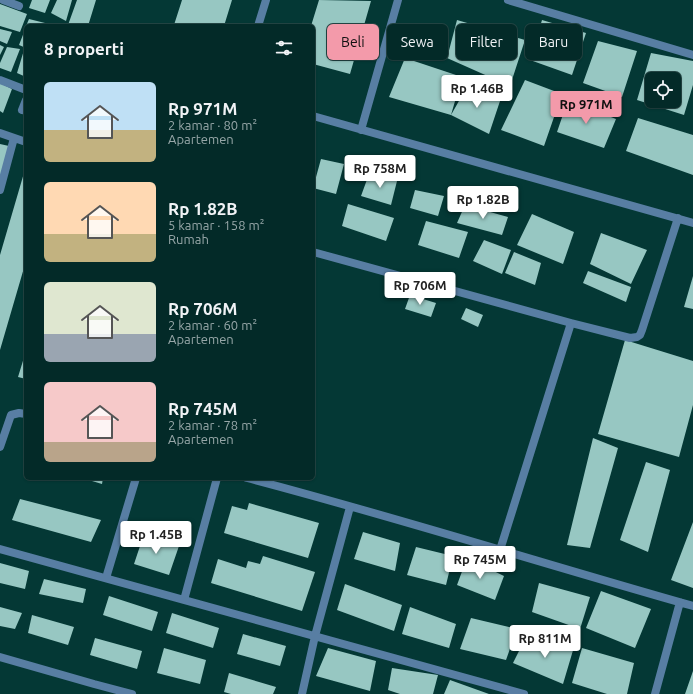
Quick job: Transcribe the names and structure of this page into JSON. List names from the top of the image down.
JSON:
{
  "page": {
    "chip": [
      "Beli",
      "Sewa",
      "Filter",
      "Baru"
    ],
    "heading": "8 properti",
    "list": [
      {
        "name": "Rp 971M",
        "note": "2 kamar · 80 m² · Apartemen"
      },
      {
        "name": "Rp 1.82B",
        "note": "5 kamar · 158 m² · Rumah"
      },
      {
        "name": "Rp 706M",
        "note": "2 kamar · 60 m² · Apartemen"
      },
      {
        "name": "Rp 745M",
        "note": "2 kamar · 78 m² · Apartemen"
      }
    ],
    "price": [
      "Rp 1.46B",
      "Rp 971M",
      "Rp 758M",
      "Rp 1.82B",
      "Rp 706M",
      "Rp 1.45B",
      "Rp 745M",
      "Rp 811M"
    ]
  }
}
